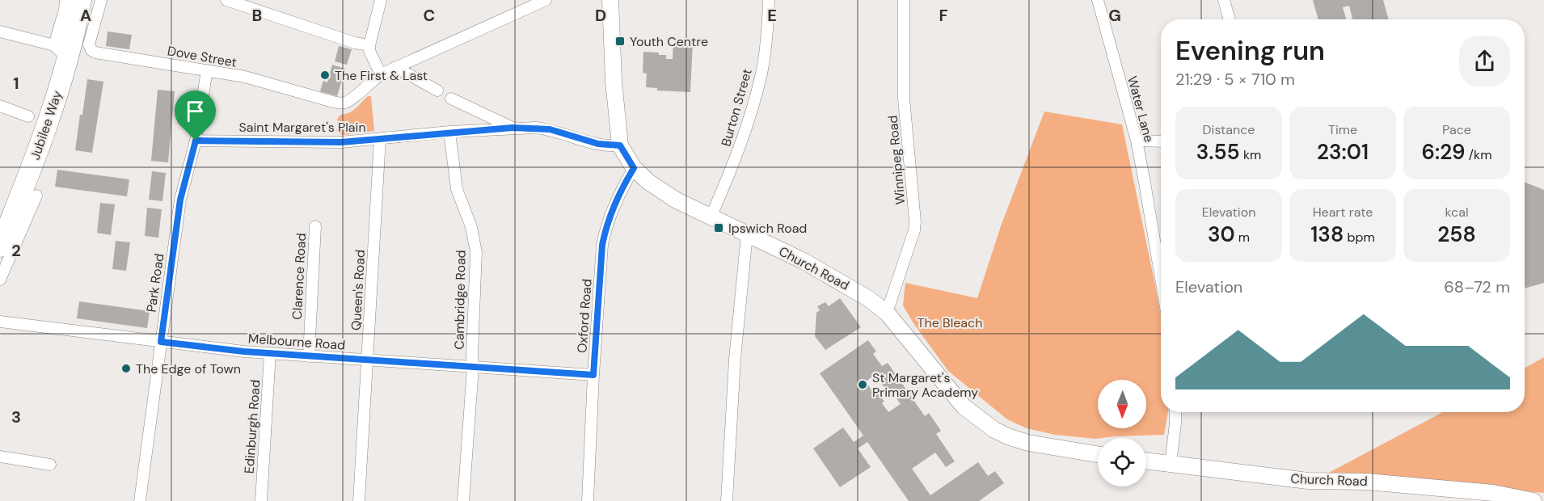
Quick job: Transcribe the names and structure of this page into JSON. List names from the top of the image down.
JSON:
{
  "streets": {
    "highway": ["Jubilee Way"],
    "main road": ["Church Road"],
    "street": [
      "Dove Street",
      "Burton Street",
      "Water Lane",
      "Saint Margaret's Plain",
      "Winnipeg Road",
      "Clarence Road",
      "Park Road",
      "Queen's Road",
      "Cambridge Road",
      "Oxford Road",
      "Melbourne Road",
      "Edinburgh Road"
    ]
  },
  "crossings": [
    ["Dove Street", "Park Road"],
    ["Burton Street", "Church Road"],
    ["Saint Margaret's Plain", "Park Road"],
    ["Saint Margaret's Plain", "Queen's Road"],
    ["Winnipeg Road", "Church Road"],
    ["Church Road", "Oxford Road"],
    ["Clarence Road", "Melbourne Road"],
    ["Park Road", "Melbourne Road"],
    ["Queen's Road", "Melbourne Road"],
    ["Cambridge Road", "Melbourne Road"],
    ["Oxford Road", "Melbourne Road"],
    ["Melbourne Road", "Edinburgh Road"]
  ],
  "parks": ["The Bleach"],
  "places": {
    "transit": ["Youth Centre", "Ipswich Road"],
    "other": ["The First & Last", "The Edge of Town", "St Margaret's Primary Academy"]
  },
  "north": "bottom",
  "page": {
    "heading": ["Evening run", "21:29 · 5 × 710 m"],
    "stats": [
      ["Distance", "3.55 km"],
      ["Time", "23:01"],
      ["Pace", "6:29 /km"],
      ["Elevation", "30 m"],
      ["Heart rate", "138 bpm"],
      ["kcal", "258"]
    ],
    "chart": ["Elevation", "68–72 m"]
  },
  "grid": {
    "columns": [
      "A",
      "B",
      "C",
      "D",
      "E",
      "F",
      "G"
    ],
    "rows": ["1", "2", "3"]
  }
}
